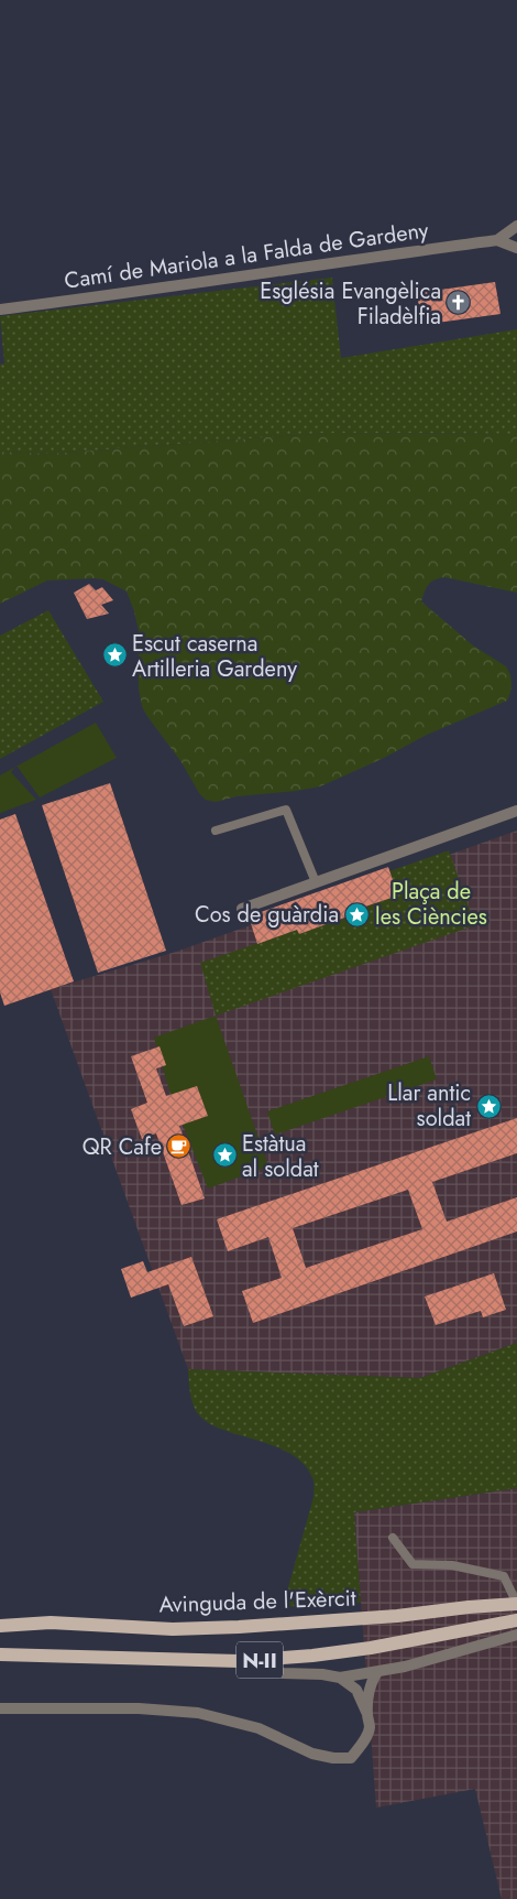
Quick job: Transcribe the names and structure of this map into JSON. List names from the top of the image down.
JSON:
{
  "streets": {
    "main road": ["Avinguda de l'Exèrcit", "N-II"],
    "street": ["Camí de Mariola a la Falda de Gardeny"]
  },
  "parks": ["Plaça de les Ciències"],
  "places": {
    "church": ["Església Evangèlica Filadèlfia"],
    "place": [
      "Escut caserna Artilleria Gardeny",
      "Cos de guàrdia",
      "Llar antic soldat",
      "Estàtua al soldat"
    ],
    "cafe": ["QR Cafe"]
  }
}
